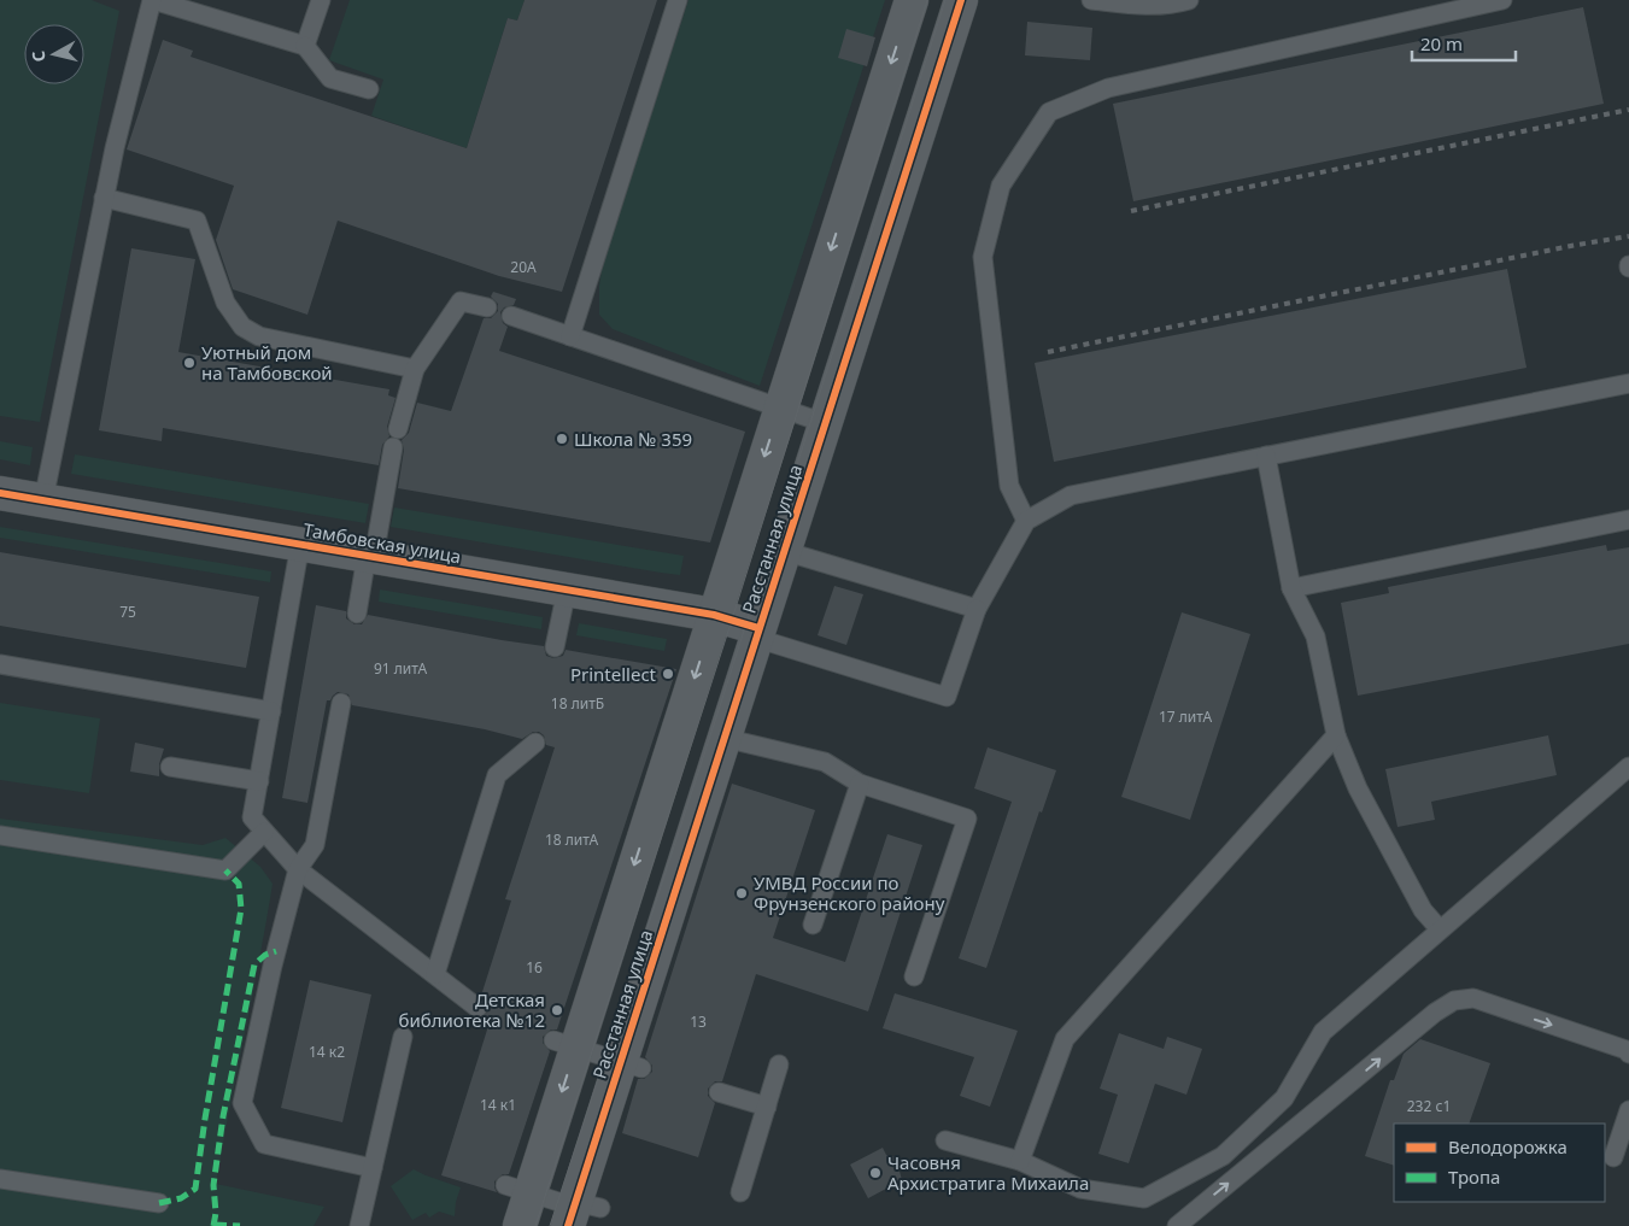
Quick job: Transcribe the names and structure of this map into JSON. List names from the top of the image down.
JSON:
{
  "streets": {
    "street": ["Расстанная улица", "Тамбовская улица"]
  },
  "crossings": [
    ["Расстанная улица", "Тамбовская улица"]
  ],
  "places": [
    "Уютный дом на Тамбовской",
    "Школа № 359",
    "Printellect",
    "УМВД России по Фрунзенского району",
    "Детская библиотека №12",
    "Часовня Архистратига Михаила"
  ],
  "house_numbers": [
    "20А",
    "75",
    "91 литА",
    "18 литБ",
    "17 литА",
    "18 литА",
    "16",
    "13",
    "14 к2",
    "14 к1",
    "232 с1"
  ],
  "legend": ["Велодорожка", "Тропа"],
  "scale_bar": "20 m",
  "north": "left"
}
